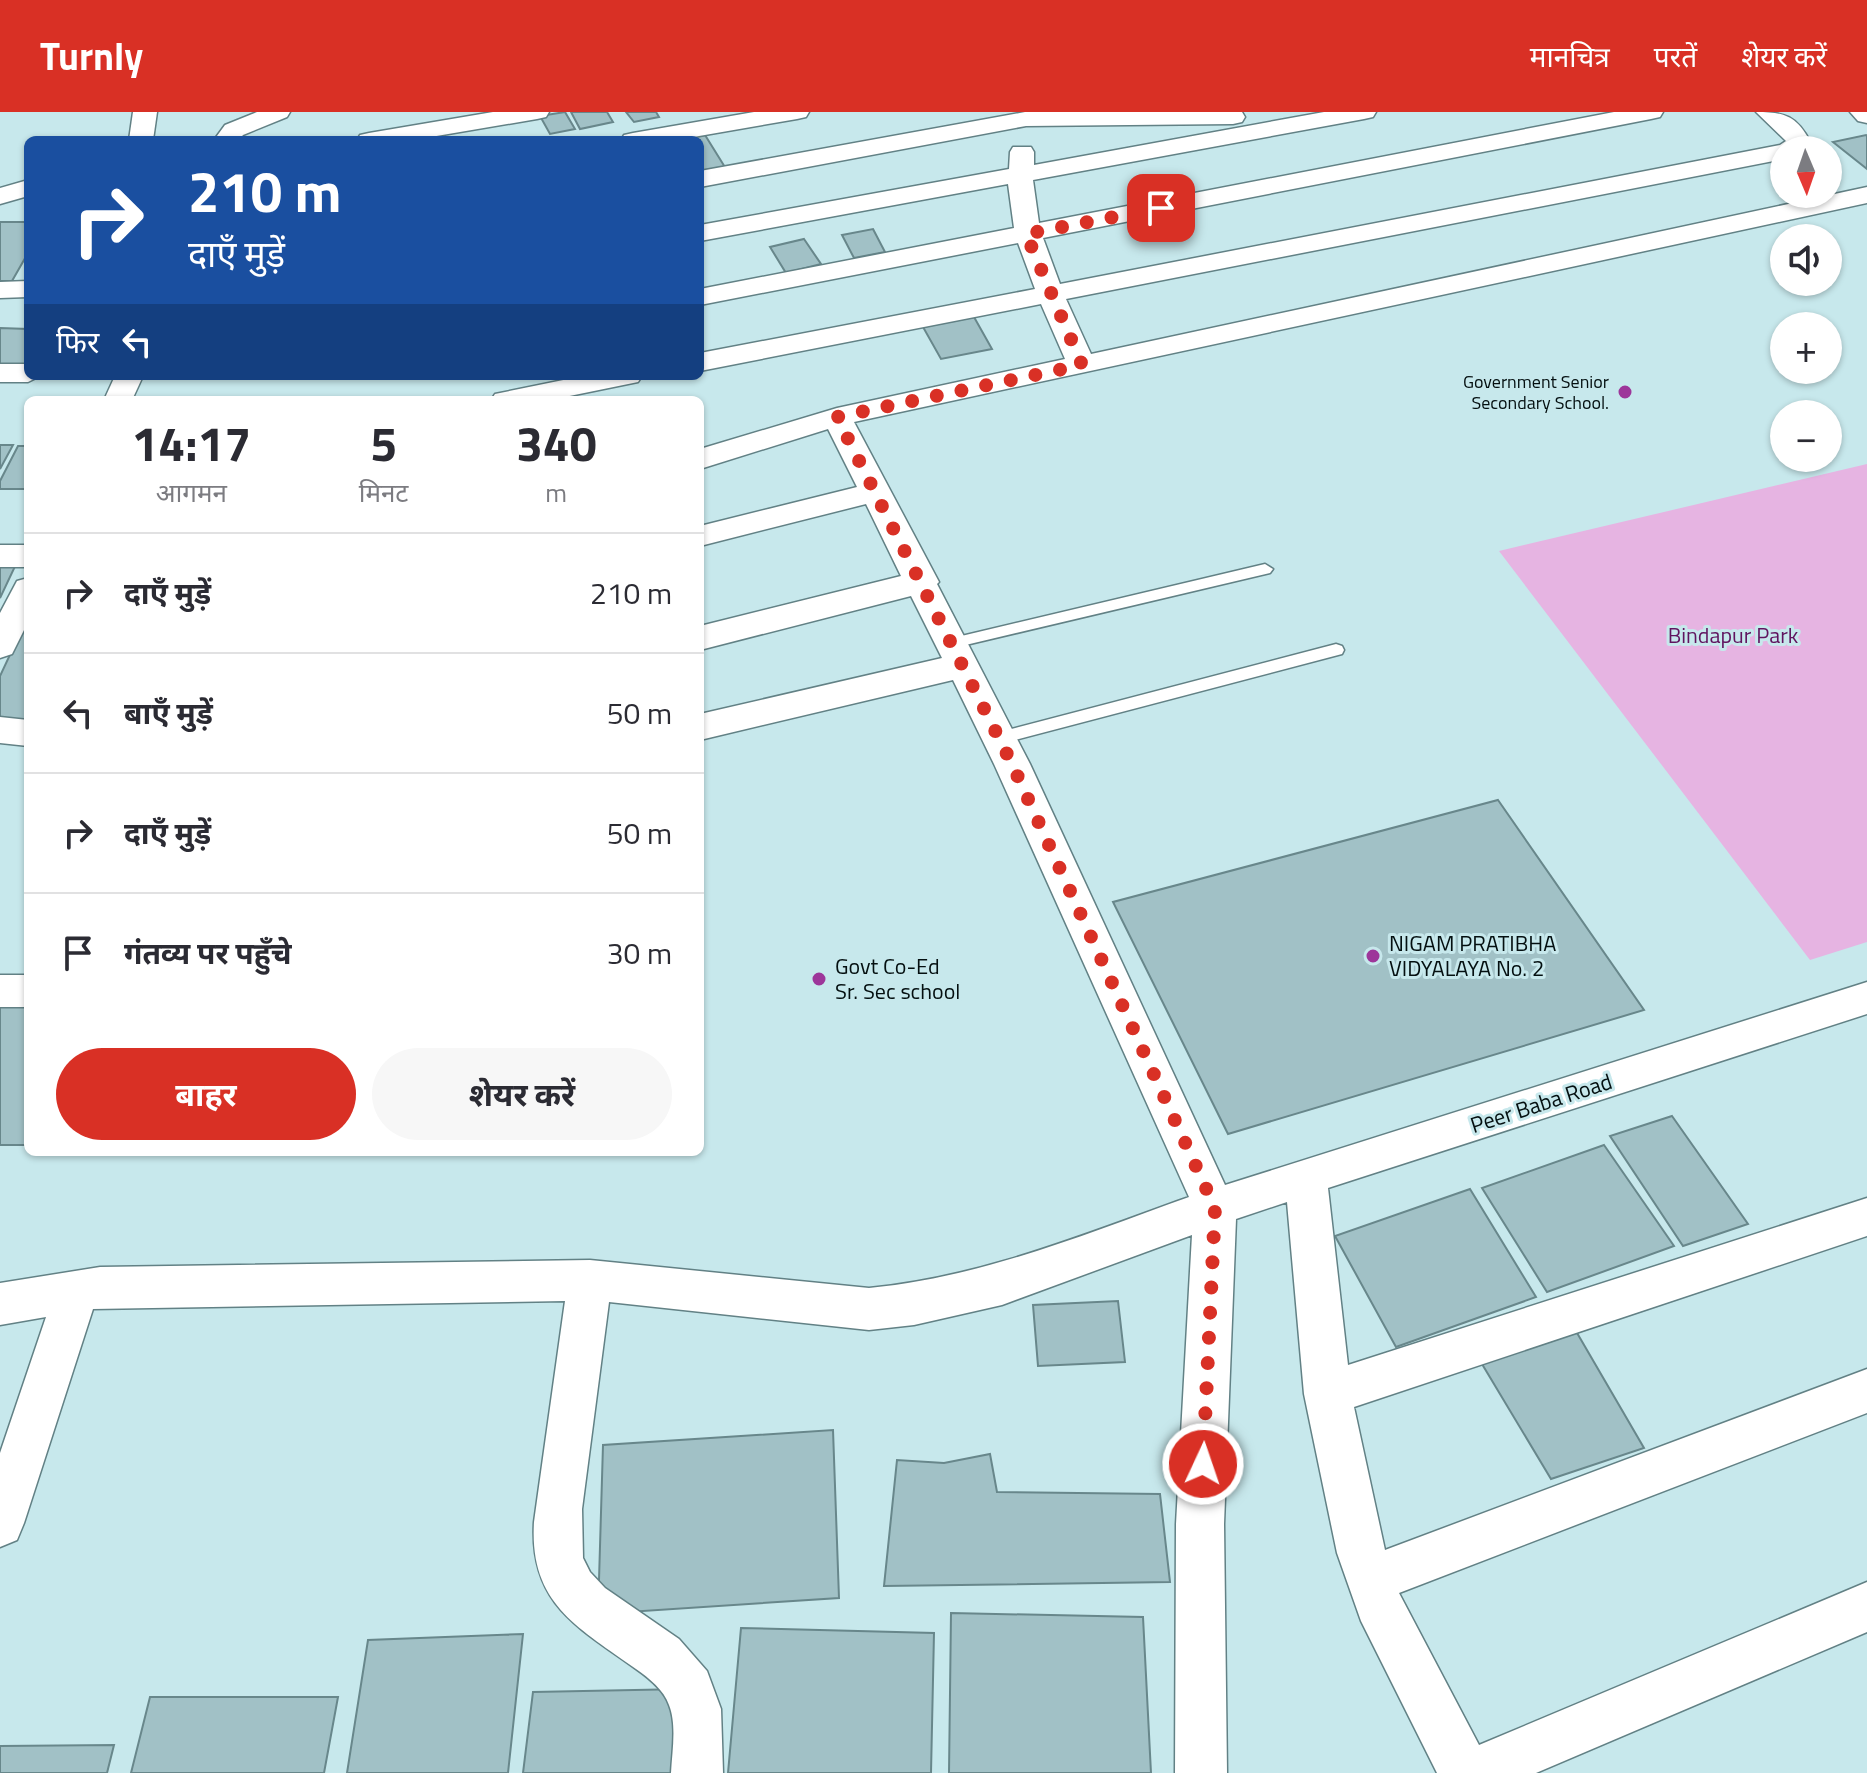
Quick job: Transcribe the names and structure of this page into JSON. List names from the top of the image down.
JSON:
{
  "streets": {
    "street": ["Peer Baba Road"]
  },
  "parks": ["Bindapur Park"],
  "places": ["Government Senior Secondary School.", "NIGAM PRATIBHA VIDYALAYA No. 2", "Govt Co-Ed Sr. Sec school"],
  "north": "bottom",
  "page": {
    "header": "Turnly",
    "nav": ["मानचित्र", "परतें", "शेयर करें"],
    "map_buttons": ["+", "−"],
    "turn": ["210 m", "दाएँ मुड़ें"],
    "then": "फिर",
    "eta": [
      "14:17",
      "आगमन",
      "5",
      "मिनट",
      "340",
      "m"
    ],
    "list": [
      {
        "name": "दाएँ मुड़ें",
        "value": "210 m"
      },
      {
        "name": "बाएँ मुड़ें",
        "value": "50 m"
      },
      {
        "name": "दाएँ मुड़ें",
        "value": "50 m"
      },
      {
        "name": "गंतव्य पर पहुँचे",
        "value": "30 m"
      }
    ],
    "buttons": ["बाहर", "शेयर करें"]
  }
}
